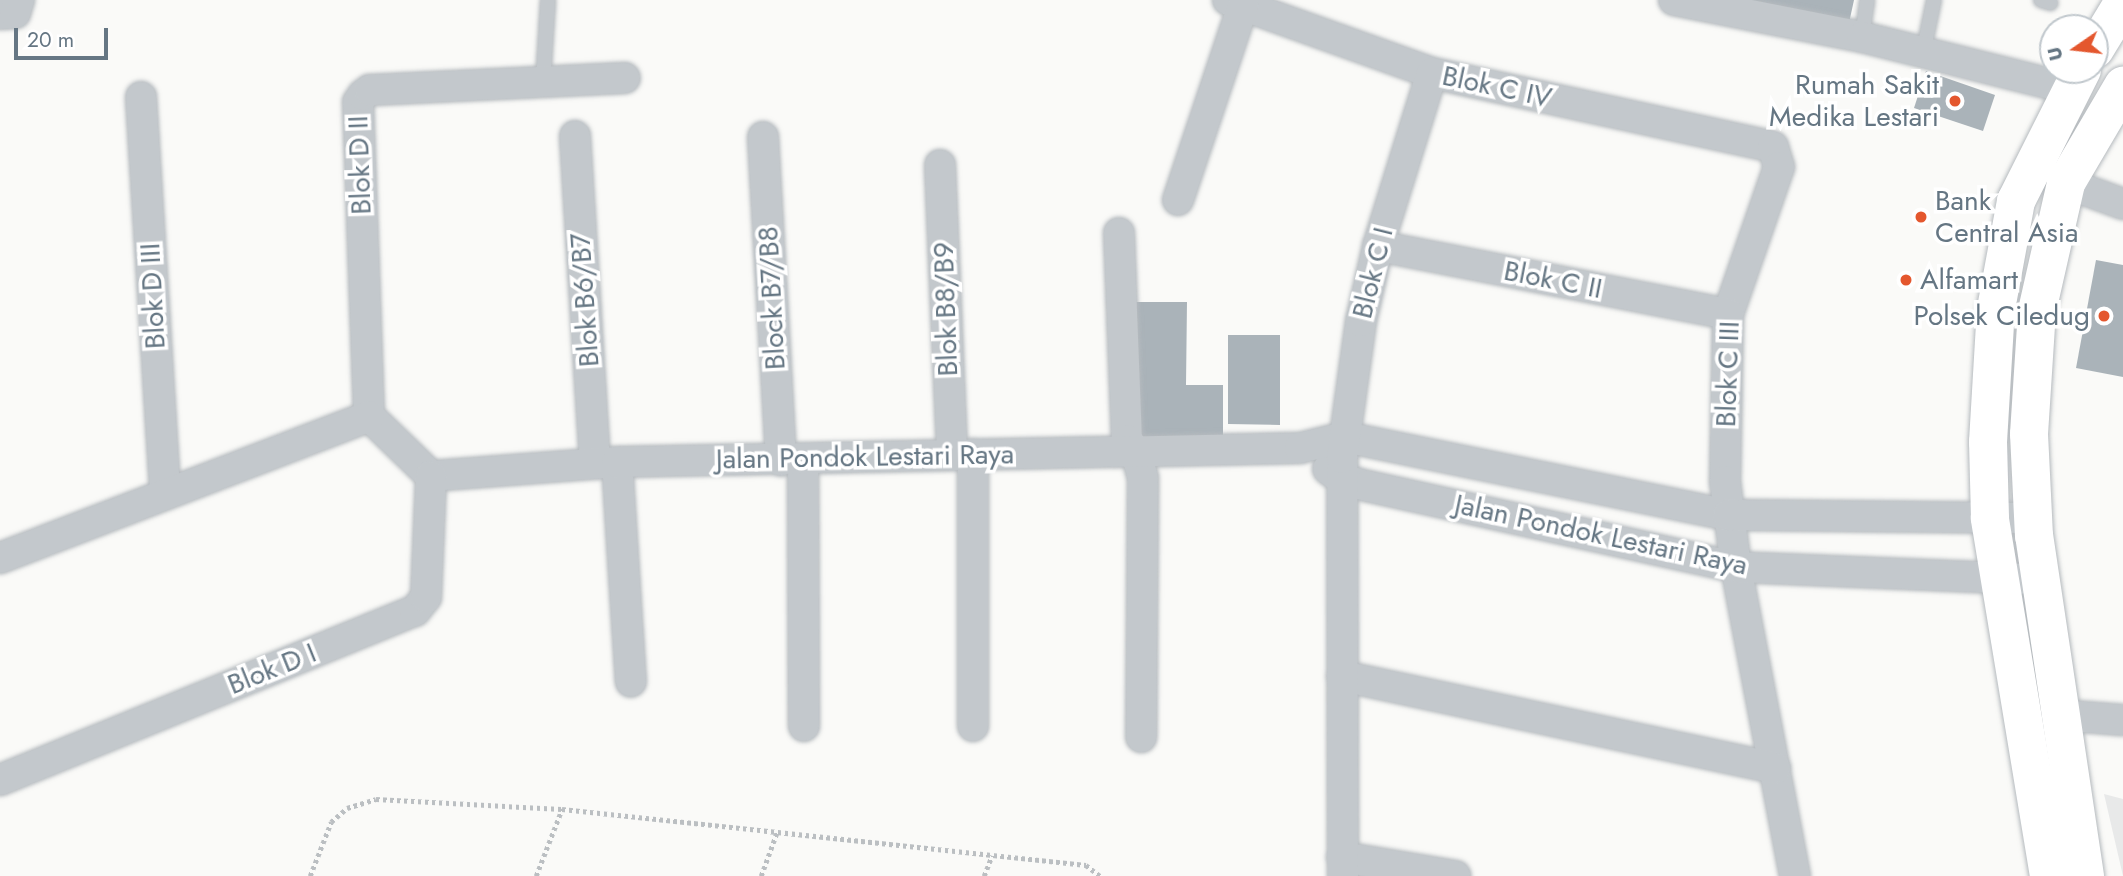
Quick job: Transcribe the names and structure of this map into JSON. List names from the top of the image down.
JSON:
{
  "streets": {
    "street": [
      "Blok C IV",
      "Blok D II",
      "Blok C I",
      "Blok C II",
      "Blok D III",
      "Block B7/B8",
      "Blok B6/B7",
      "Blok B8/B9",
      "Blok C III",
      "Jalan Pondok Lestari Raya",
      "Blok D I"
    ]
  },
  "crossings": [
    ["Blok C IV", "Blok C I"],
    ["Blok C IV", "Blok C III"],
    ["Blok C I", "Blok C II"],
    ["Blok C I", "Jalan Pondok Lestari Raya"],
    ["Blok C II", "Blok C III"],
    ["Block B7/B8", "Jalan Pondok Lestari Raya"],
    ["Blok B6/B7", "Jalan Pondok Lestari Raya"],
    ["Blok B8/B9", "Jalan Pondok Lestari Raya"],
    ["Blok C III", "Jalan Pondok Lestari Raya"],
    ["Jalan Pondok Lestari Raya", "Blok D I"]
  ],
  "places": [
    "Rumah Sakit Medika Lestari",
    "Bank Central Asia",
    "Alfamart",
    "Polsek Ciledug"
  ],
  "scale_bar": "20 m",
  "north": "left"
}
